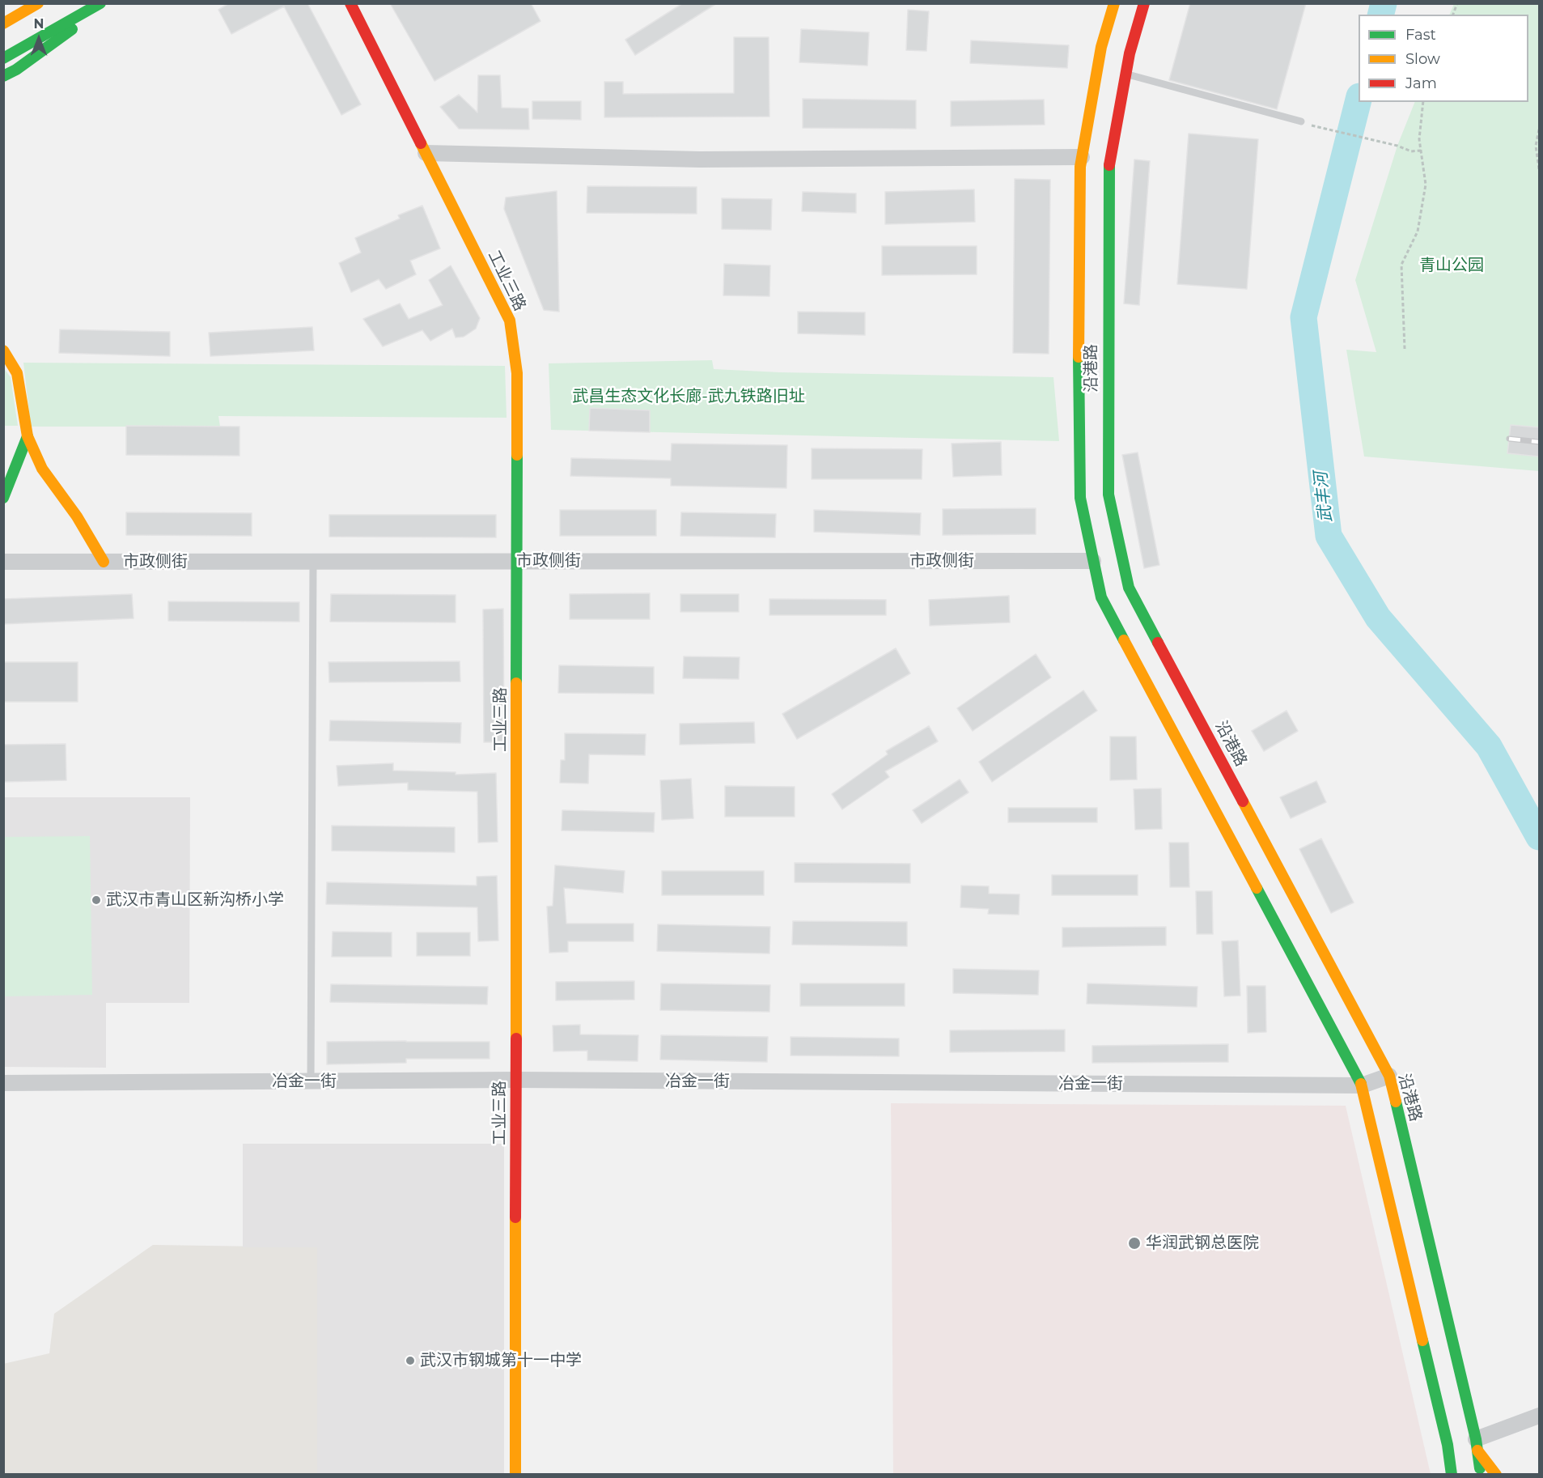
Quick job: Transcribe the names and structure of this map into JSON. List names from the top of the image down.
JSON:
{
  "streets": {
    "main road": ["工业三路", "沿港路"],
    "street": ["市政侧街", "冶金一街"]
  },
  "crossings": [
    ["工业三路", "市政侧街"],
    ["工业三路", "冶金一街"],
    ["沿港路", "市政侧街"],
    ["沿港路", "冶金一街"]
  ],
  "water": ["武丰河"],
  "parks": ["青山公园", "武昌生态文化长廊-武九铁路旧址"],
  "places": ["武汉市青山区新沟桥小学", "华润武钢总医院", "武汉市钢城第十一中学"],
  "legend": ["Fast", "Slow", "Jam"],
  "north": "top"
}
